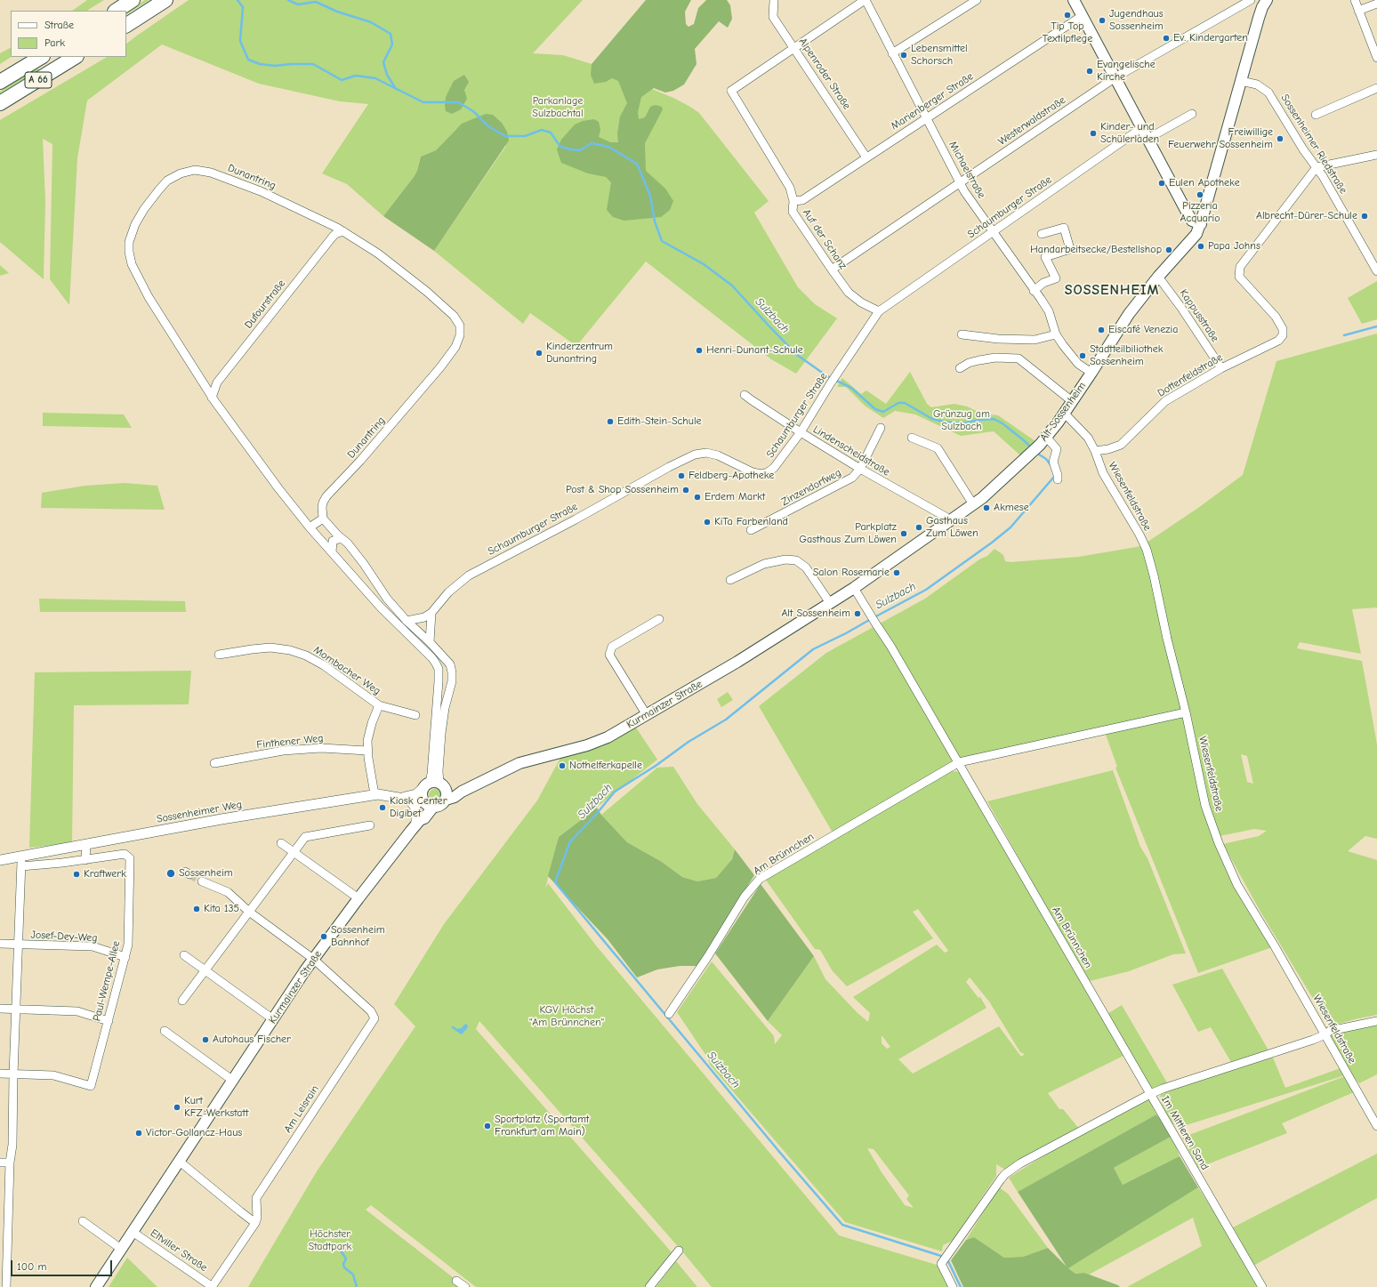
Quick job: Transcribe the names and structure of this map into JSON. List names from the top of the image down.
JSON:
{
  "streets": {
    "highway": ["A 66"],
    "main road": ["Alt-Sossenheim", "Kurmainzer Straße"],
    "street": [
      "Alpenroder Straße",
      "Marienberger Straße",
      "Westerwaldstraße",
      "Sossenheimer Riedstraße",
      "Michaelstraße",
      "Dunantring",
      "Schaumburger Straße",
      "Auf der Schanz",
      "Dufourstraße",
      "Kappusstraße",
      "Dottenfeldstraße",
      "Lindenscheidstraße",
      "Zinzendorfweg",
      "Wiesenfeldstraße",
      "Mombacher Weg",
      "Finthener Weg",
      "Sossenheimer Weg",
      "Am Brünnchen",
      "Josef-Dey-Weg",
      "Paul-Wempe-Allee",
      "Am Leisrain",
      "Im Mittleren Sand",
      "Eltviller Straße"
    ]
  },
  "crossings": [
    ["Alpenroder Straße", "Marienberger Straße"],
    ["Alpenroder Straße", "Auf der Schanz"],
    ["Marienberger Straße", "Michaelstraße"],
    ["Marienberger Straße", "Auf der Schanz"],
    ["Westerwaldstraße", "Michaelstraße"],
    ["Westerwaldstraße", "Auf der Schanz"],
    ["Sossenheimer Riedstraße", "Dottenfeldstraße"],
    ["Sossenheimer Riedstraße", "Alt-Sossenheim"],
    ["Michaelstraße", "Schaumburger Straße"],
    ["Michaelstraße", "Alt-Sossenheim"],
    ["Dunantring", "Dufourstraße"],
    ["Dunantring", "Kurmainzer Straße"],
    ["Schaumburger Straße", "Auf der Schanz"],
    ["Schaumburger Straße", "Lindenscheidstraße"],
    ["Kappusstraße", "Dottenfeldstraße"],
    ["Kappusstraße", "Alt-Sossenheim"],
    ["Dottenfeldstraße", "Wiesenfeldstraße"],
    ["Alt-Sossenheim", "Lindenscheidstraße"],
    ["Alt-Sossenheim", "Wiesenfeldstraße"],
    ["Alt-Sossenheim", "Kurmainzer Straße"],
    ["Alt-Sossenheim", "Am Brünnchen"],
    ["Lindenscheidstraße", "Zinzendorfweg"],
    ["Wiesenfeldstraße", "Am Brünnchen"],
    ["Wiesenfeldstraße", "Im Mittleren Sand"],
    ["Mombacher Weg", "Finthener Weg"],
    ["Mombacher Weg", "Sossenheimer Weg"],
    ["Kurmainzer Straße", "Sossenheimer Weg"],
    ["Kurmainzer Straße", "Am Brünnchen"],
    ["Kurmainzer Straße", "Am Leisrain"],
    ["Kurmainzer Straße", "Eltviller Straße"],
    ["Sossenheimer Weg", "Paul-Wempe-Allee"],
    ["Am Brünnchen", "Im Mittleren Sand"],
    ["Josef-Dey-Weg", "Paul-Wempe-Allee"]
  ],
  "districts": ["SOSSENHEIM"],
  "water": ["Sulzbach"],
  "parks": [
    "Parkanlage Sulzbachtal",
    "Grünzug am Sulzbach",
    "KGV Höchst \"Am Brünnchen\"",
    "Höchster Stadtpark"
  ],
  "places": [
    "Tip Top Textilpflege",
    "Jugendhaus Sossenheim",
    "Ev. Kindergarten",
    "Lebensmittel Schorsch",
    "Evangelische Kirche",
    "Kinder- und Schülerladen",
    "Freiwillige Feuerwehr Sossenheim",
    "Eulen Apotheke",
    "Pizzeria Acquario",
    "Albrecht-Dürer-Schule",
    "Papa Johns",
    "Handarbeitsecke/Bestellshop",
    "Eiscafé Venezia",
    "Henri-Dunant-Schule",
    "Kinderzentrum Dunantring",
    "Stadtteilbiliothek Sossenheim",
    "Edith-Stein-Schule",
    "Feldberg-Apotheke",
    "Post & Shop Sossenheim",
    "Erdem Markt",
    "Akmese",
    "KiTa Farbenland",
    "Gasthaus Zum Löwen",
    "Parkplatz Gasthaus Zum Löwen",
    "Salon Rosemarie",
    "Alt Sossenheim",
    "Nothelferkapelle",
    "Kiosk Center Digibet",
    "Sossenheim",
    "Kraftwerk",
    "Kita 135",
    "Sossenheim Bahnhof",
    "Autohaus Fischer",
    "Kurt KFZ-Werkstatt",
    "Sportplatz (Sportamt Frankfurt am Main)",
    "Victor-Gollancz-Haus"
  ],
  "legend": ["Straße", "Park"],
  "scale_bar": "100 m"
}
